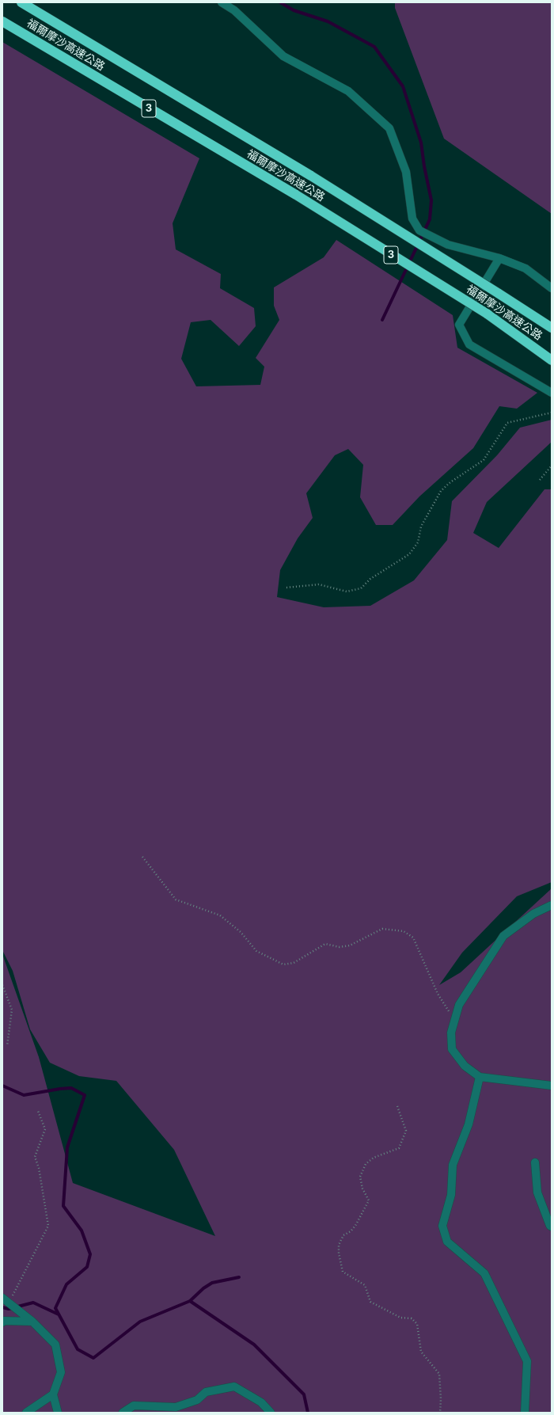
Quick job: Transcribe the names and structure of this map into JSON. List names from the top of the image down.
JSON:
{
  "streets": {
    "highway": ["福爾摩沙高速公路", "3"]
  }
}
